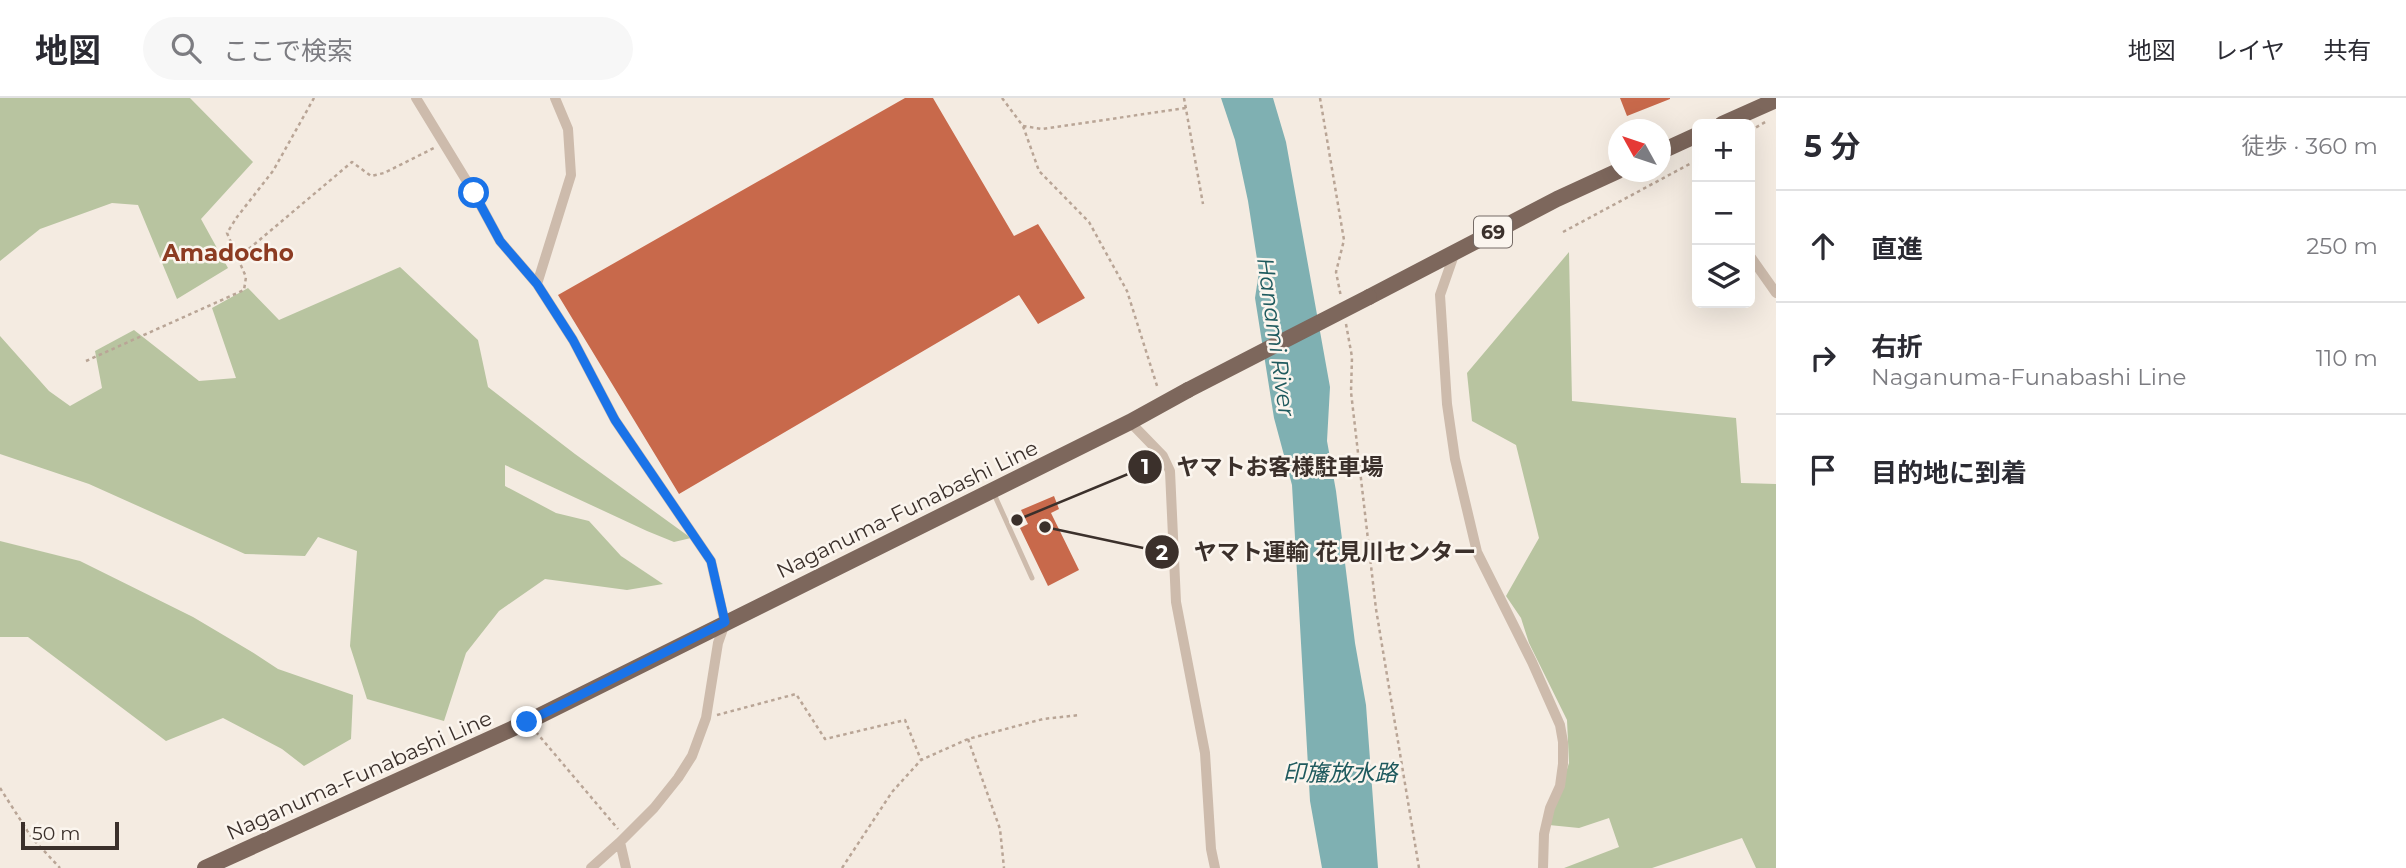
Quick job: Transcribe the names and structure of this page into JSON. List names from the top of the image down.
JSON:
{
  "streets": {
    "main road": ["69", "Naganuma-Funabashi Line"]
  },
  "districts": ["Amadocho"],
  "water": ["Hanami River", "印旛放水路"],
  "places": ["ヤマトお客様駐車場", "ヤマト運輸 花見川センター"],
  "scale_bar": "50 m",
  "north": "top left",
  "page": {
    "header": "地図",
    "search": "ここで検索",
    "nav": ["地図", "レイヤ", "共有"],
    "heading": ["5 分", "徒歩 · 360 m"],
    "map_buttons": ["+", "−"],
    "list": [
      ["直進", "250 m"],
      ["右折", "Naganuma-Funabashi Line", "110 m"],
      "目的地に到着"
    ],
    "scale": "50 m"
  }
}
